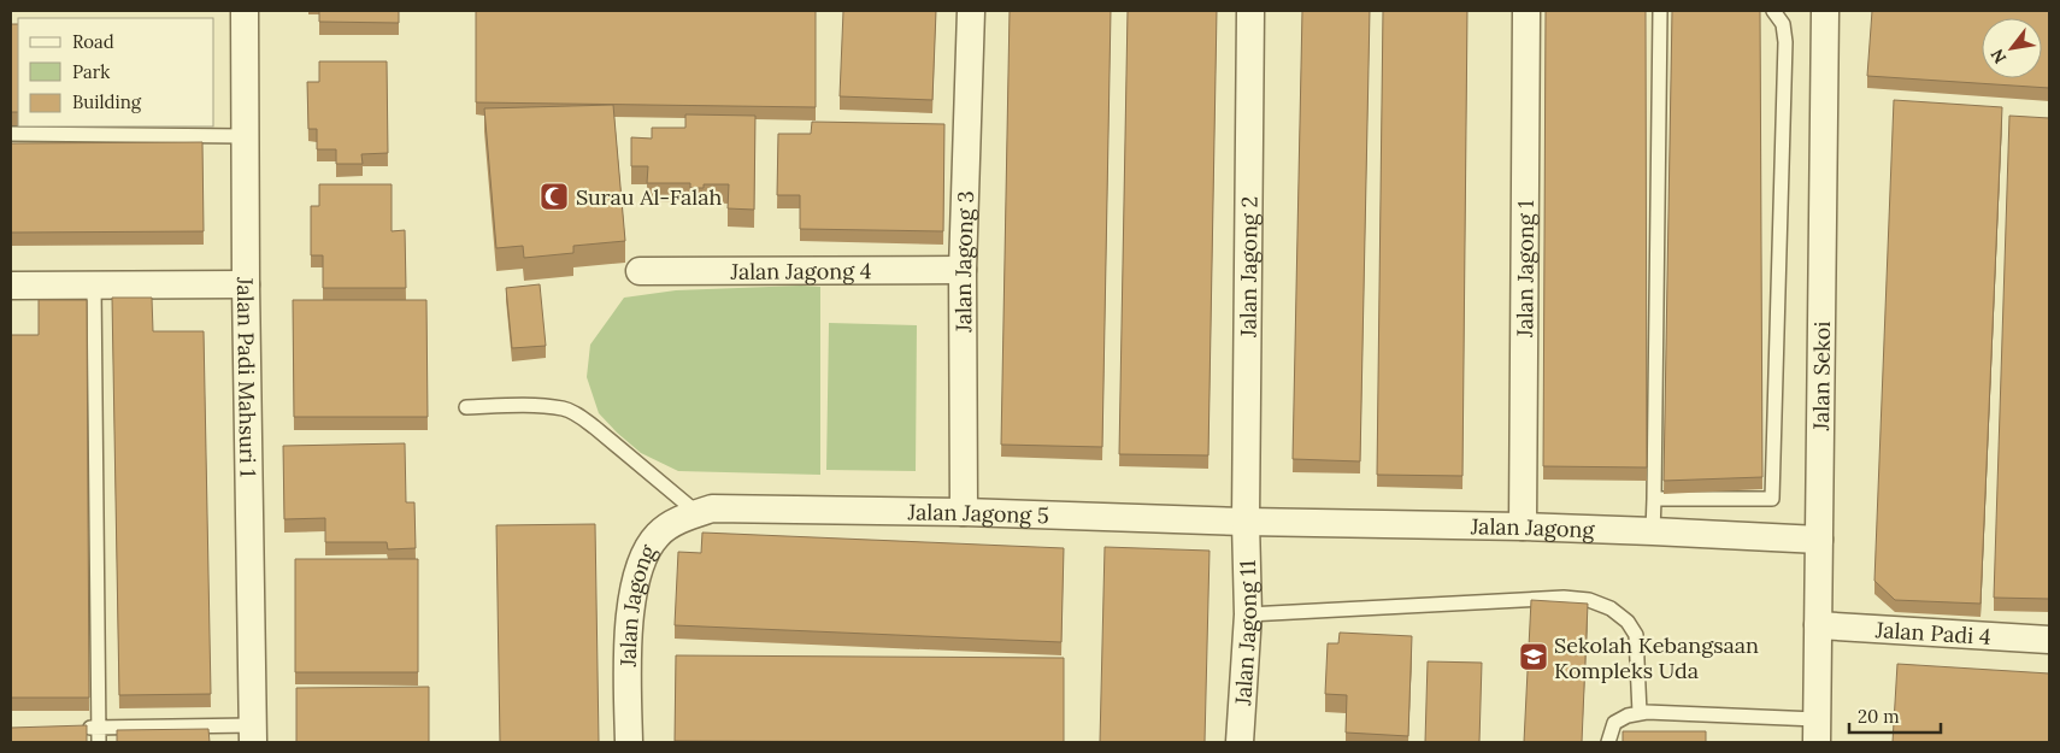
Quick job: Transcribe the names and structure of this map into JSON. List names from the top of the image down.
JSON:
{
  "streets": {
    "street": [
      "Jalan Jagong 3",
      "Jalan Jagong 2",
      "Jalan Jagong 1",
      "Jalan Jagong 4",
      "Jalan Sekoi",
      "Jalan Padi Mahsuri 1",
      "Jalan Jagong 5",
      "Jalan Jagong",
      "Jalan Jagong 11",
      "Jalan Padi 4"
    ]
  },
  "crossings": [
    ["Jalan Jagong 3", "Jalan Jagong 4"],
    ["Jalan Jagong 3", "Jalan Jagong 5"],
    ["Jalan Jagong 2", "Jalan Jagong 5"],
    ["Jalan Jagong 2", "Jalan Jagong"],
    ["Jalan Jagong 2", "Jalan Jagong 11"],
    ["Jalan Jagong 1", "Jalan Jagong"],
    ["Jalan Sekoi", "Jalan Jagong"],
    ["Jalan Sekoi", "Jalan Padi 4"],
    ["Jalan Jagong 5", "Jalan Jagong"],
    ["Jalan Jagong 5", "Jalan Jagong 11"],
    ["Jalan Jagong", "Jalan Jagong 11"]
  ],
  "places": {
    "mosque": ["Surau Al-Falah"],
    "school or university": ["Sekolah Kebangsaan Kompleks Uda"]
  },
  "legend": ["Road", "Park", "Building"],
  "scale_bar": "20 m",
  "north": "bottom left"
}
